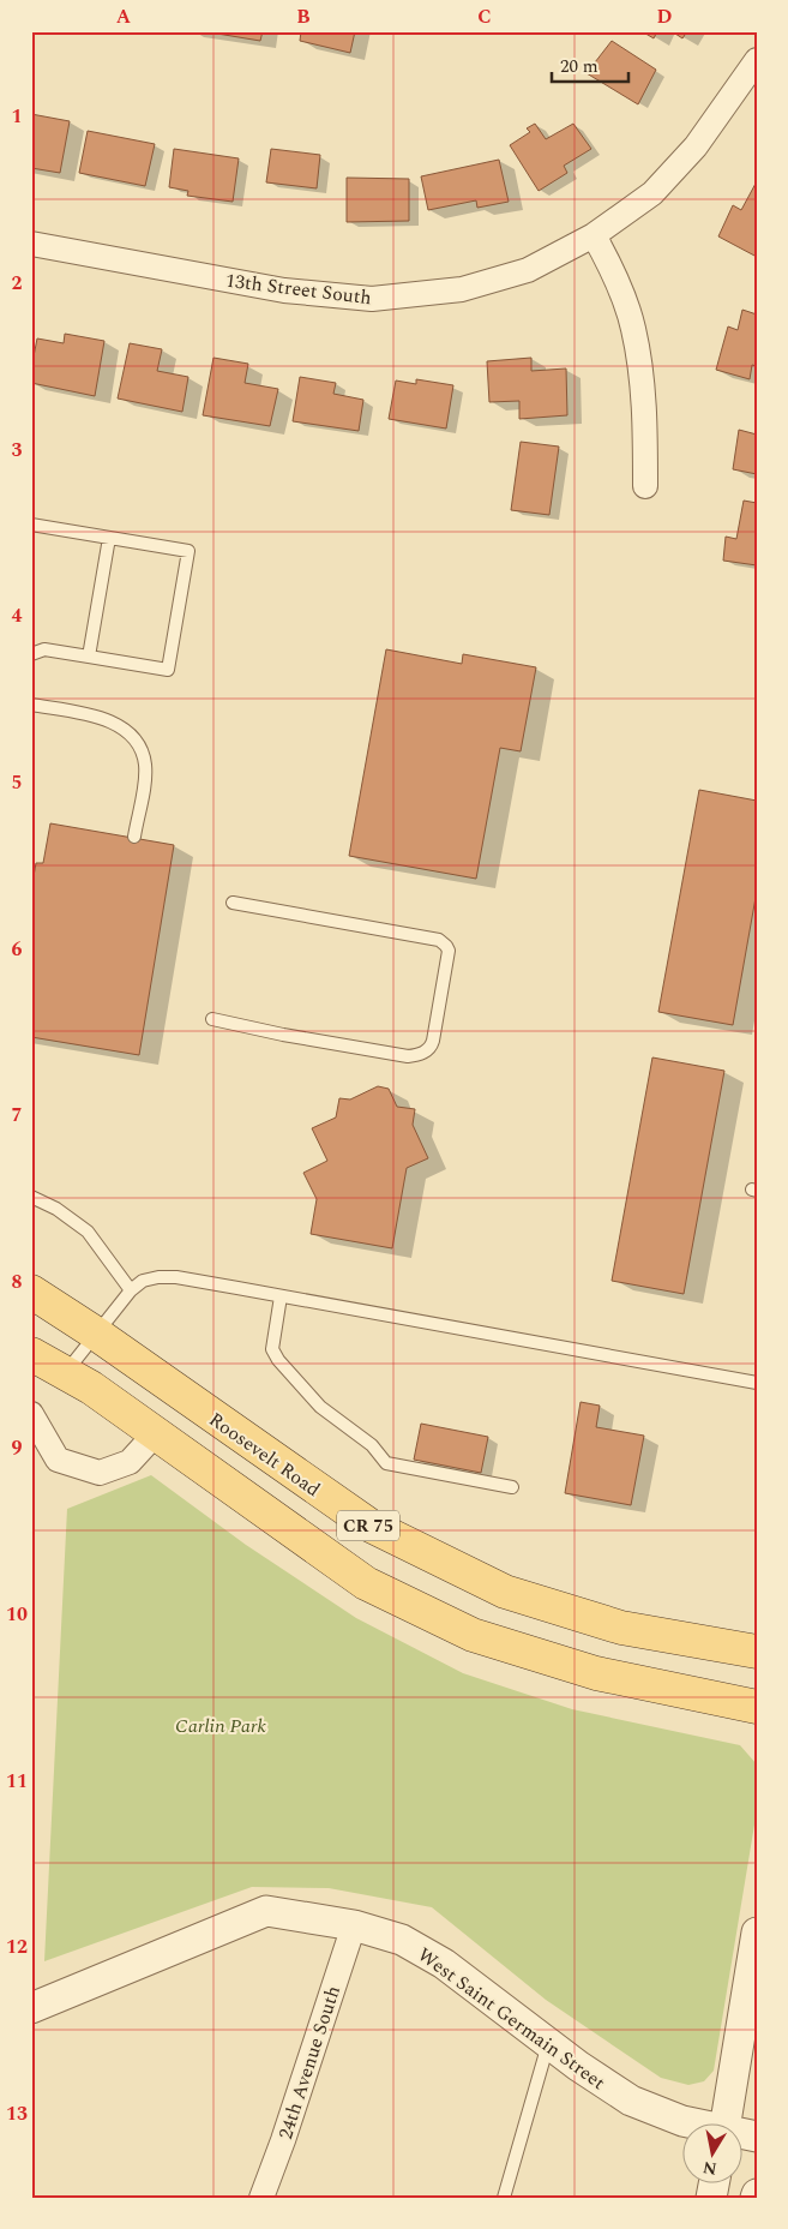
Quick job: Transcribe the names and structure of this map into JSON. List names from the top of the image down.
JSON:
{
  "streets": {
    "main road": ["Roosevelt Road", "CR 75"],
    "street": ["13th Street South", "West Saint Germain Street", "24th Avenue South"]
  },
  "crossings": [
    ["West Saint Germain Street", "24th Avenue South"]
  ],
  "parks": ["Carlin Park"],
  "scale_bar": "20 m",
  "north": "bottom",
  "grid": {
    "columns": [
      "A",
      "B",
      "C",
      "D"
    ],
    "rows": [
      "1",
      "2",
      "3",
      "4",
      "5",
      "6",
      "7",
      "8",
      "9",
      "10",
      "11",
      "12",
      "13"
    ]
  }
}
